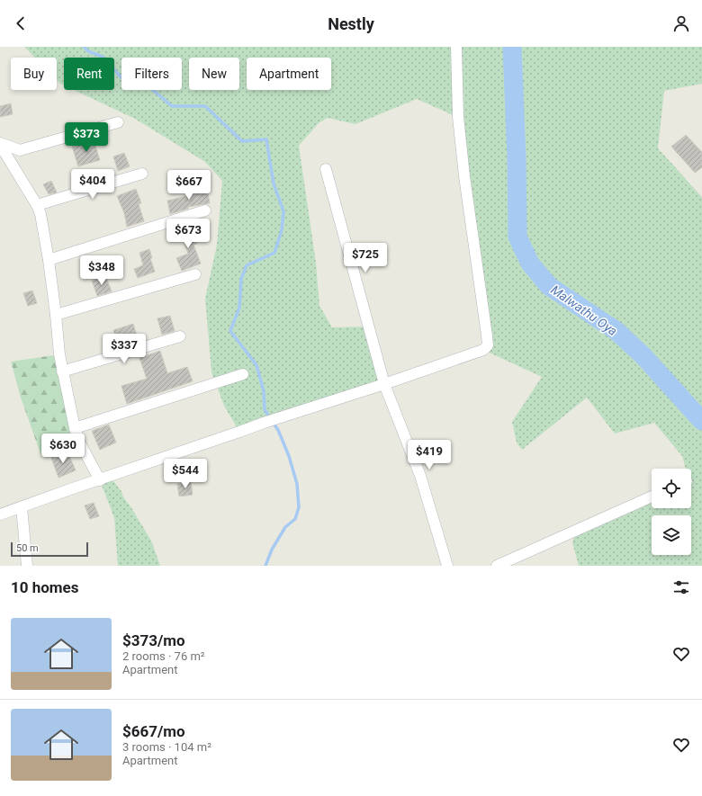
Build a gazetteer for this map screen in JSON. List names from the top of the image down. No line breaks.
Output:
{"water":["Malwathu Oya"],"scale_bar":"50 m","page":{"header":"Nestly","chip":["Buy","Rent","Filters","New","Apartment"],"price":["$373","$404","$667","$673","$725","$348","$337","$630","$419","$544"],"scale":"50 m","heading":"10 homes","list":[{"name":"$373/mo","note":"2 rooms · 76 m² · Apartment"},{"name":"$667/mo","note":"3 rooms · 104 m² · Apartment"}]}}
